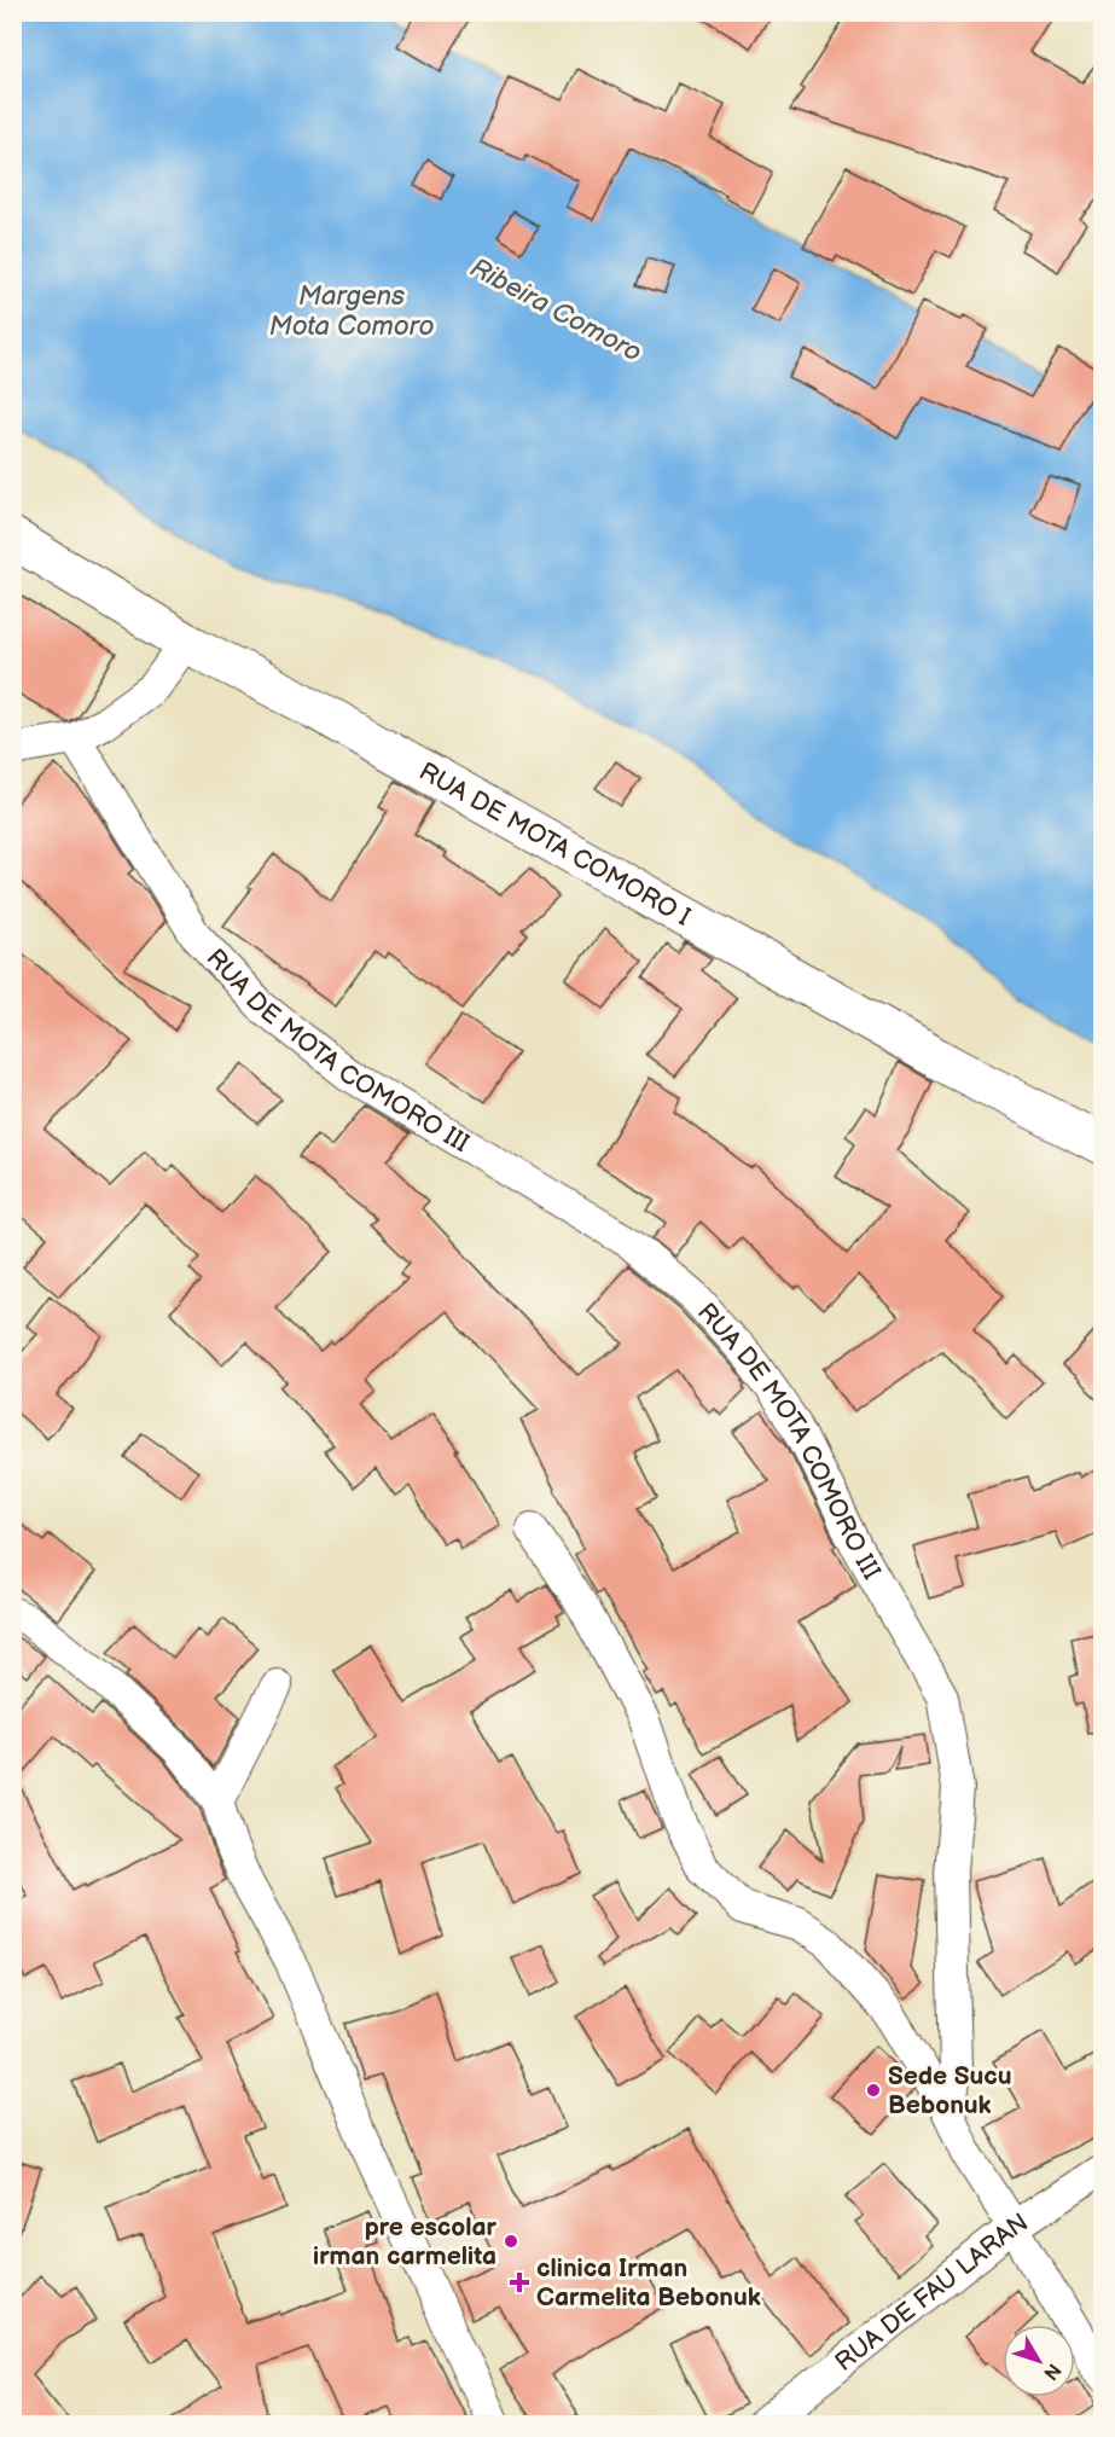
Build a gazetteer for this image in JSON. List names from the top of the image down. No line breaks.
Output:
{"streets":{"street":["RUA DE MOTA COMORO I","RUA DE MOTA COMORO III","RUA DE FAU LARAN"]},"water":["Margens Mota Comoro","Ribeira Comoro"],"places":{"other":["Sede Sucu Bebonuk","pre escolar irman carmelita"],"health":["clinica Irman Carmelita Bebonuk"]},"north":"bottom right"}
